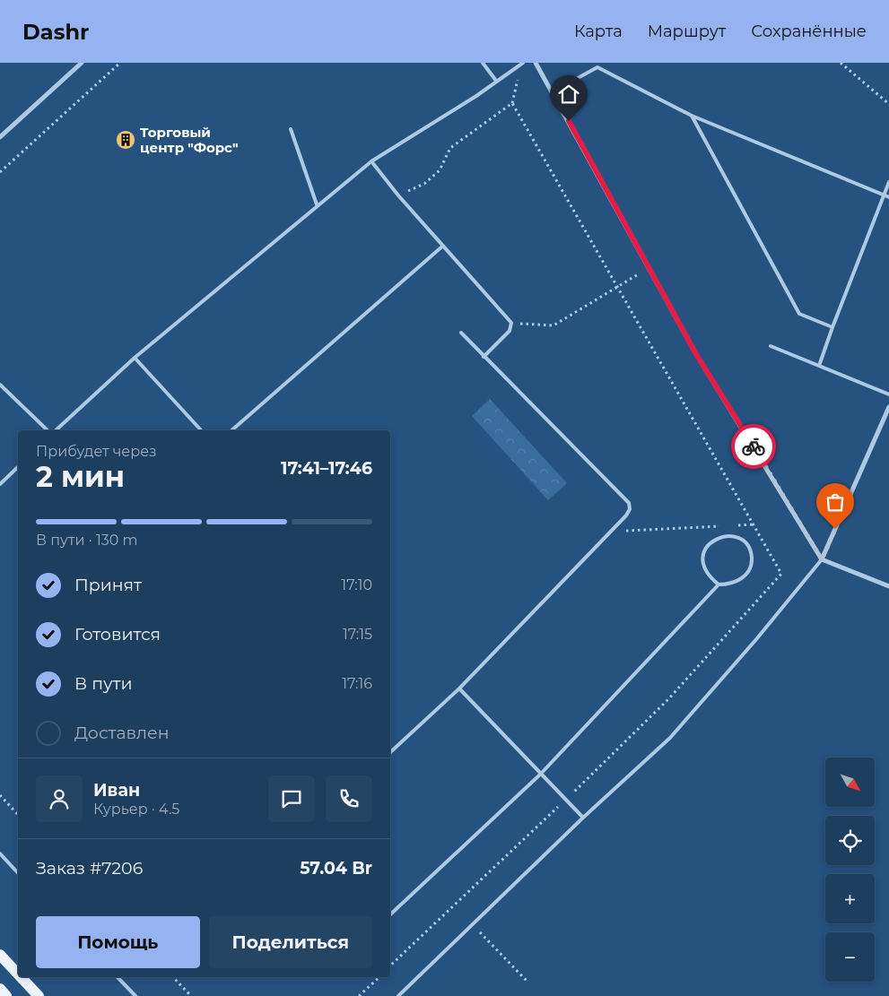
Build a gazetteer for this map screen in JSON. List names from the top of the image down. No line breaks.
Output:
{"places":{"building":["Торговый центр \"Форс\""]},"north":"bottom right","page":{"header":"Dashr","nav":["Карта","Маршрут","Сохранённые"],"heading":["2 мин","Прибудет через","17:41–17:46"],"panel":["Иван","Курьер · 4.5","Заказ #7206","57.04 Br"],"bar":"В пути · 130 m","list":[["Принят","17:10"],["Готовится","17:15"],["В пути","17:16"],"Доставлен"],"map_buttons":["+","−"],"buttons":["Помощь","Поделиться"]}}
